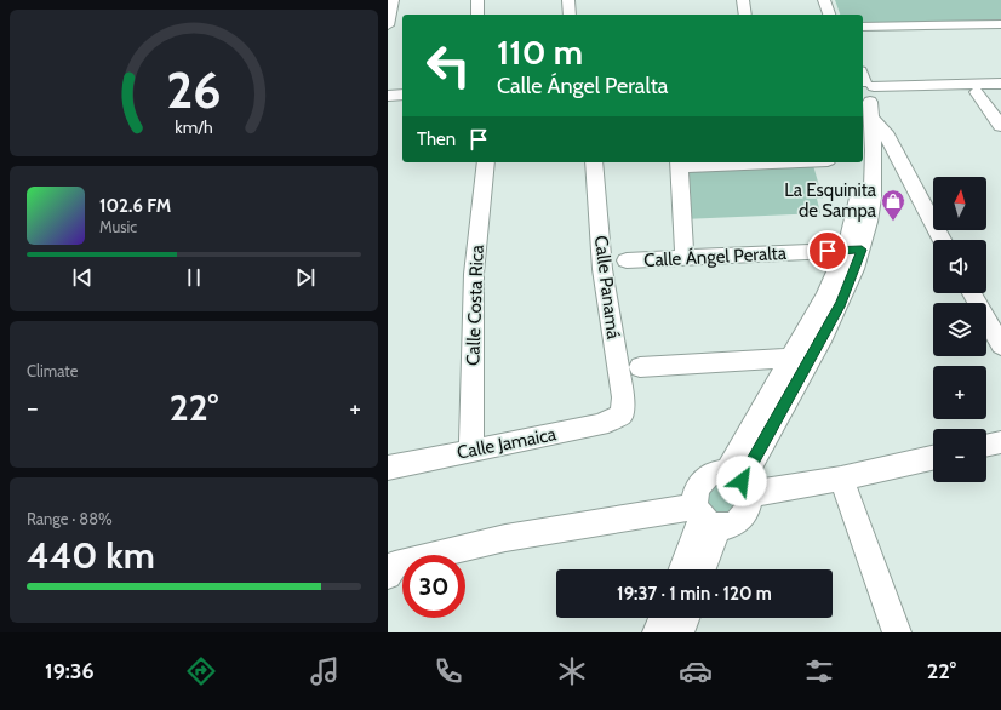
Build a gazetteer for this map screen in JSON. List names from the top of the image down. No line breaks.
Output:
{"streets":{"street":["Calle Ángel Peralta","Calle Panamá","Calle Costa Rica","Calle Jamaica"]},"crossings":[["Calle Panamá","Calle Jamaica"],["Calle Costa Rica","Calle Jamaica"]],"places":{"shop":["La Esquinita de Sampa"]},"north":"top","page":{"turn":["110 m","Calle Ángel Peralta"],"then":"Then","map_buttons":["+","−"],"song":["102.6 FM","Music"],"tile":["Climate",["Range · 88%","440 km"]],"heat":["−","22°","+"],"limit":"30","trip":"19:37 · 1 min · 120 m","tabs":["19:36","22°"],"gauge":["26","km/h"]}}
